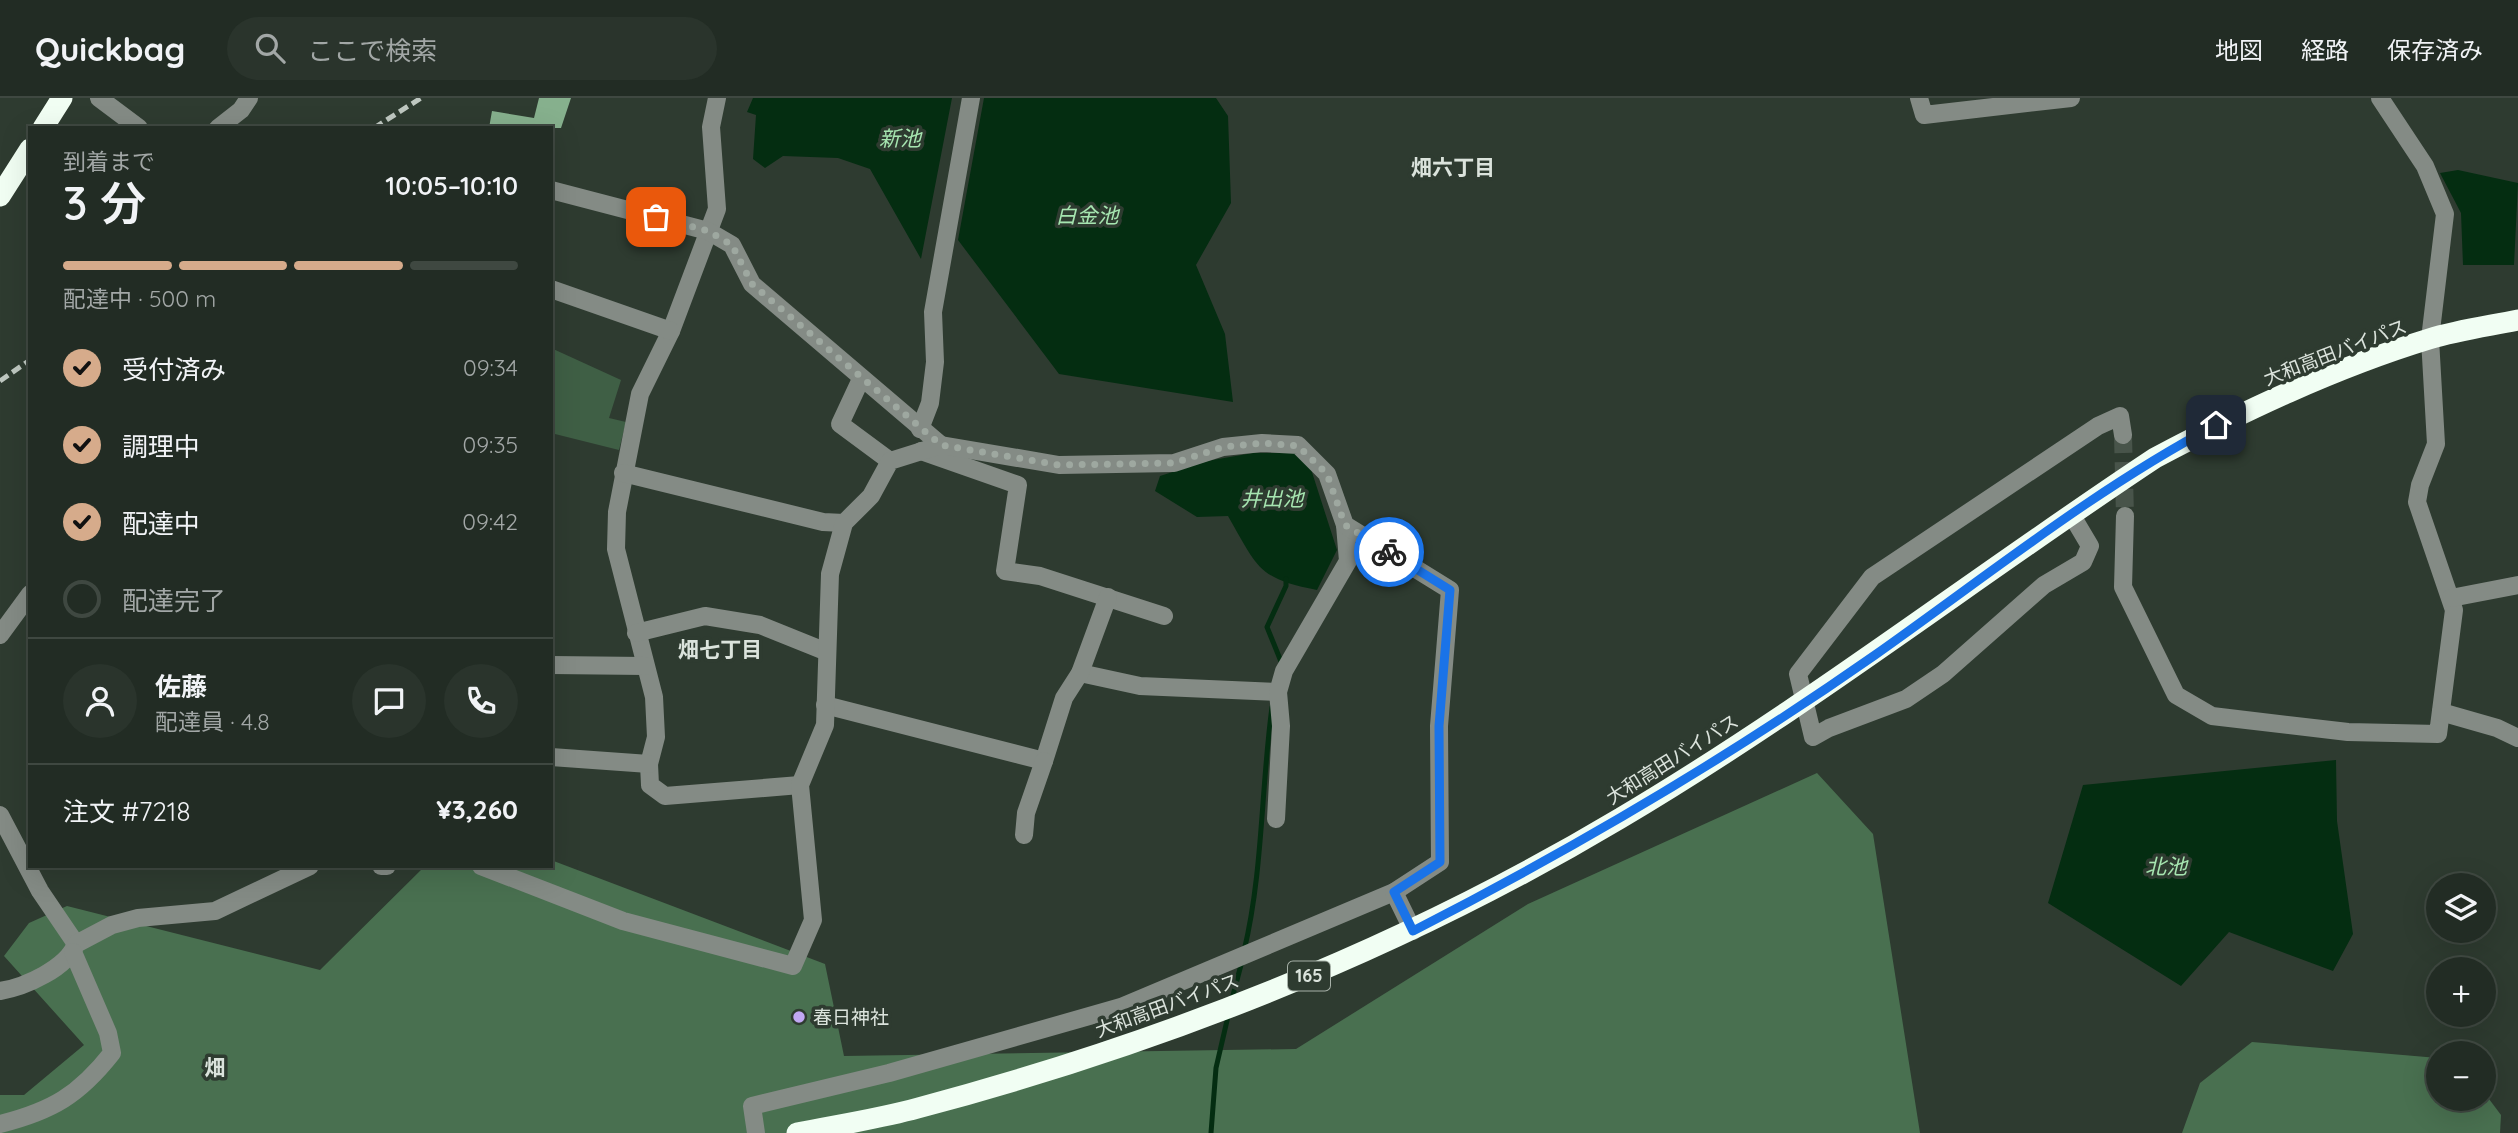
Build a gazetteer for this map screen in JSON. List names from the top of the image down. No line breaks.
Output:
{"streets":{"highway":["大和高田バイパス","165"]},"districts":["畑六丁目","畑七丁目","畑"],"water":["新池","白金池","井出池","北池"],"places":["春日神社"],"page":{"header":"Quickbag","search":"ここで検索","nav":["地図","経路","保存済み"],"heading":["3 分","到着まで","10:05–10:10"],"panel":["佐藤","配達員 · 4.8","注文 #7218","¥3,260"],"bar":"配達中 · 500 m","list":[["受付済み","09:34"],["調理中","09:35"],["配達中","09:42"],"配達完了"],"map_buttons":["+","−"]}}
